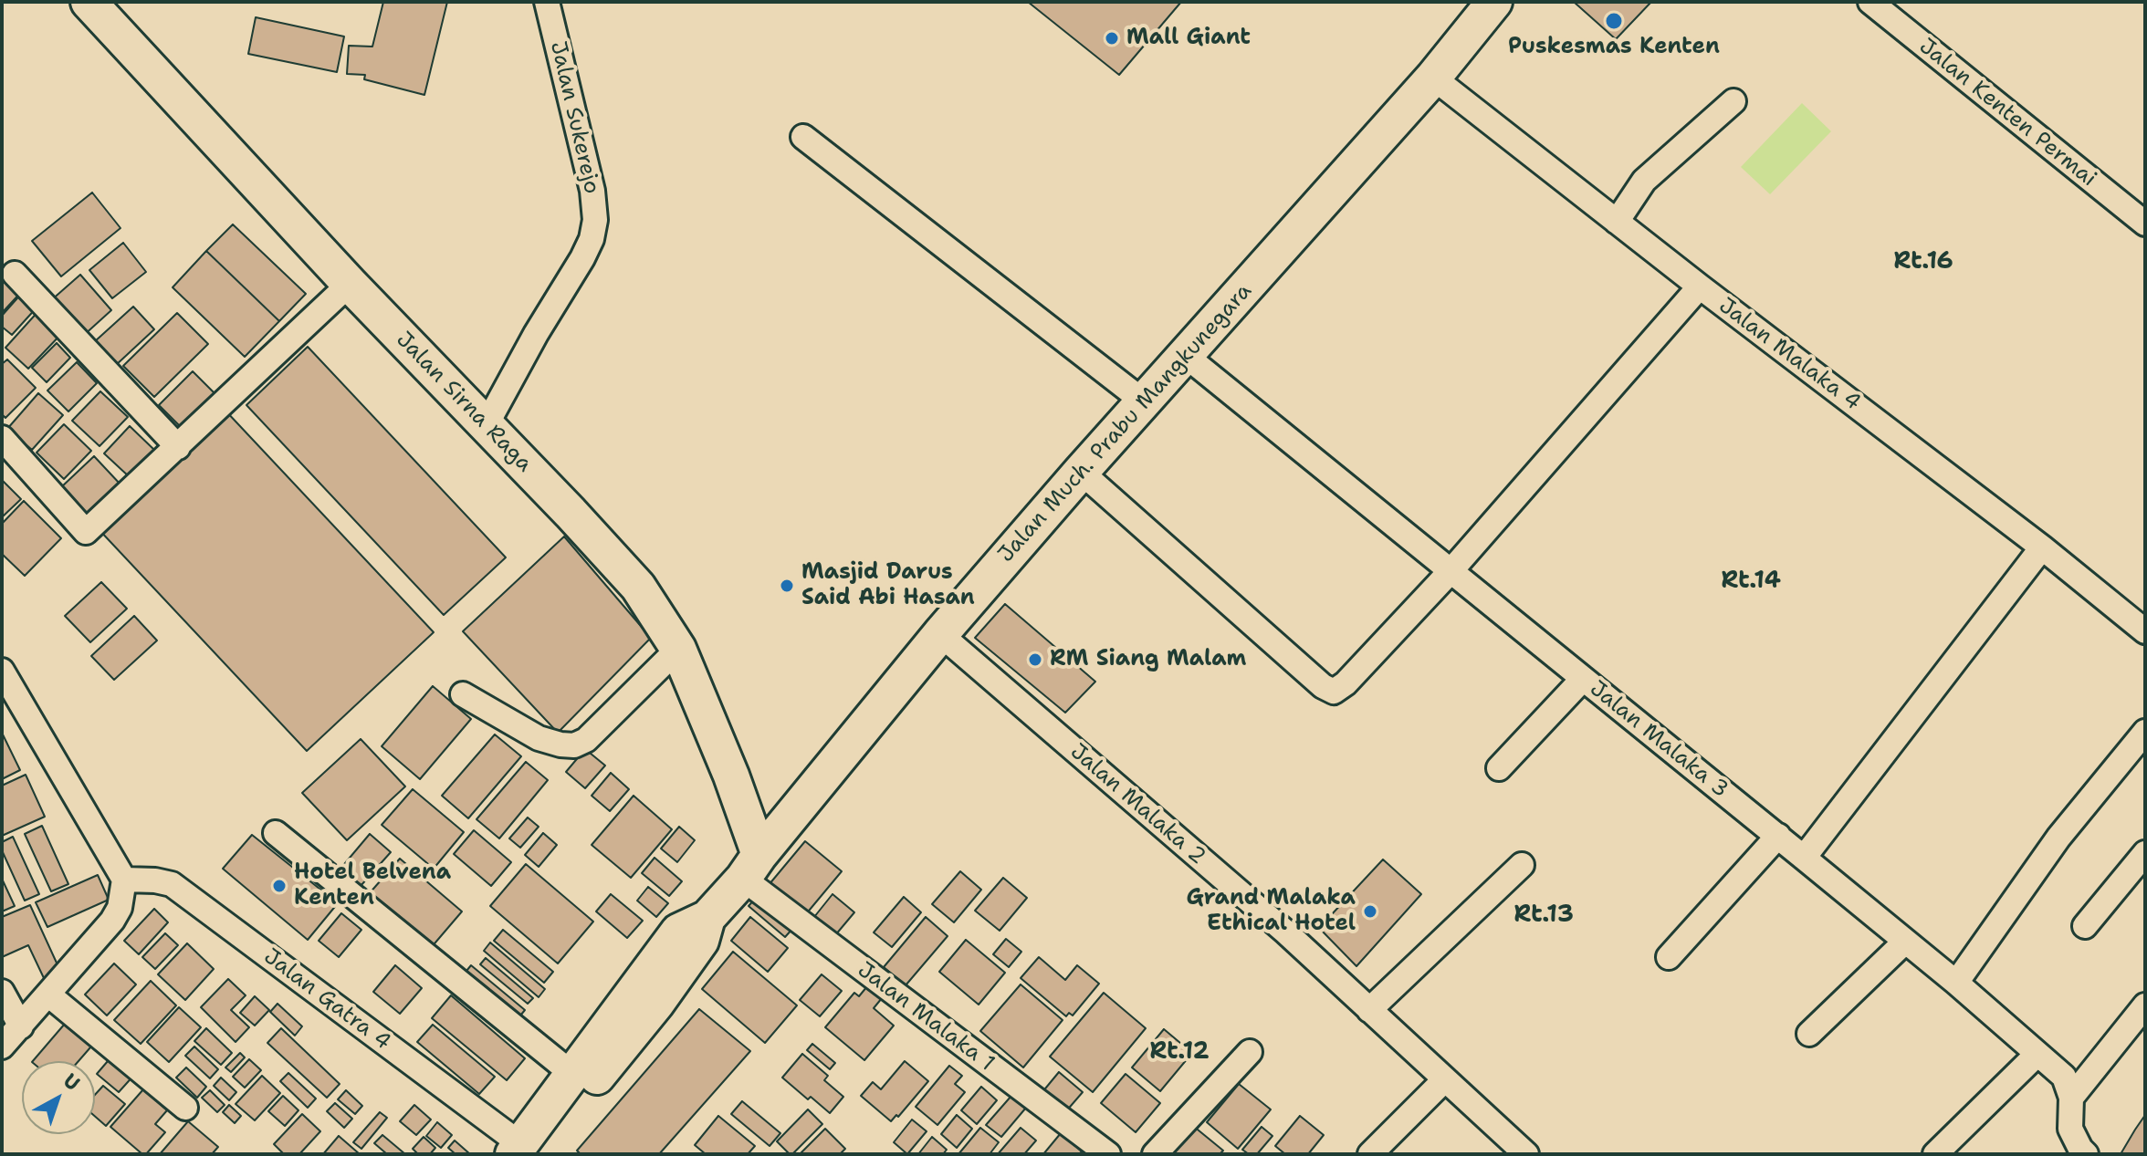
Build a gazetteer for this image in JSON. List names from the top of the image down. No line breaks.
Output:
{"streets":{"main road":["Jalan Sirna Raga","Jalan Much. Prabu Mangkunegara"],"street":["Jalan Kenten Permai","Jalan Sukerejo","Jalan Malaka 4","Jalan Malaka 3","Jalan Malaka 2","Jalan Gatra 4","Jalan Malaka 1"]},"crossings":[["Jalan Sukerejo","Jalan Sirna Raga"],["Jalan Malaka 4","Jalan Much. Prabu Mangkunegara"],["Jalan Sirna Raga","Jalan Much. Prabu Mangkunegara"],["Jalan Sirna Raga","Jalan Malaka 1"],["Jalan Much. Prabu Mangkunegara","Jalan Malaka 3"],["Jalan Much. Prabu Mangkunegara","Jalan Malaka 2"],["Jalan Much. Prabu Mangkunegara","Jalan Gatra 4"],["Jalan Much. Prabu Mangkunegara","Jalan Malaka 1"]],"districts":["Rt.16","Rt.14","Rt.13","Rt.12"],"places":["Puskesmas Kenten","Mall Giant","Masjid Darus Said Abi Hasan","RM Siang Malam","Hotel Belvena Kenten","Grand Malaka Ethical Hotel"],"north":"top right"}
